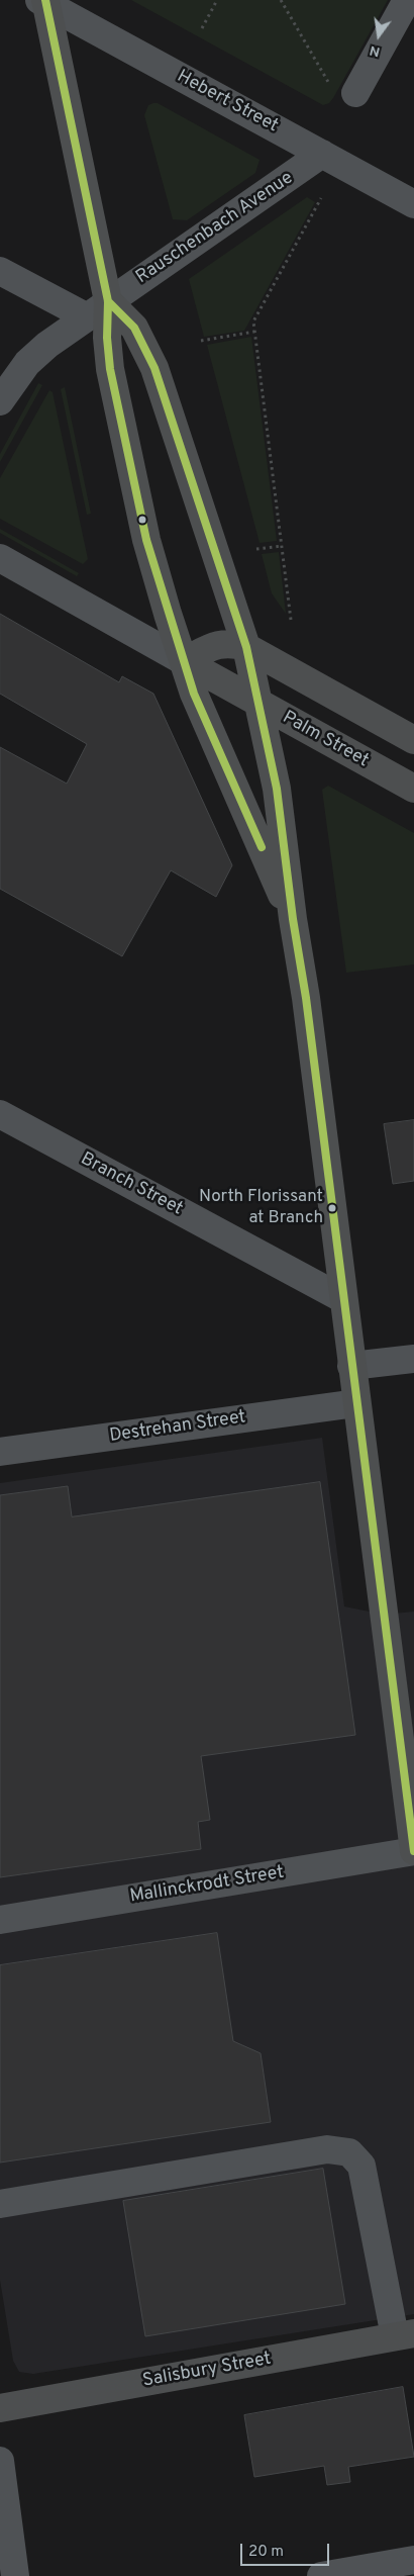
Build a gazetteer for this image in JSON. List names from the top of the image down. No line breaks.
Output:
{"streets":{"main road":["Palm Street","Salisbury Street"],"street":["Hebert Street","Rauschenbach Avenue","Branch Street","Destrehan Street","Mallinckrodt Street"]},"crossings":[["Hebert Street","Rauschenbach Avenue"]],"places":["North Florissant at Branch"],"scale_bar":"20 m","north":"bottom"}
